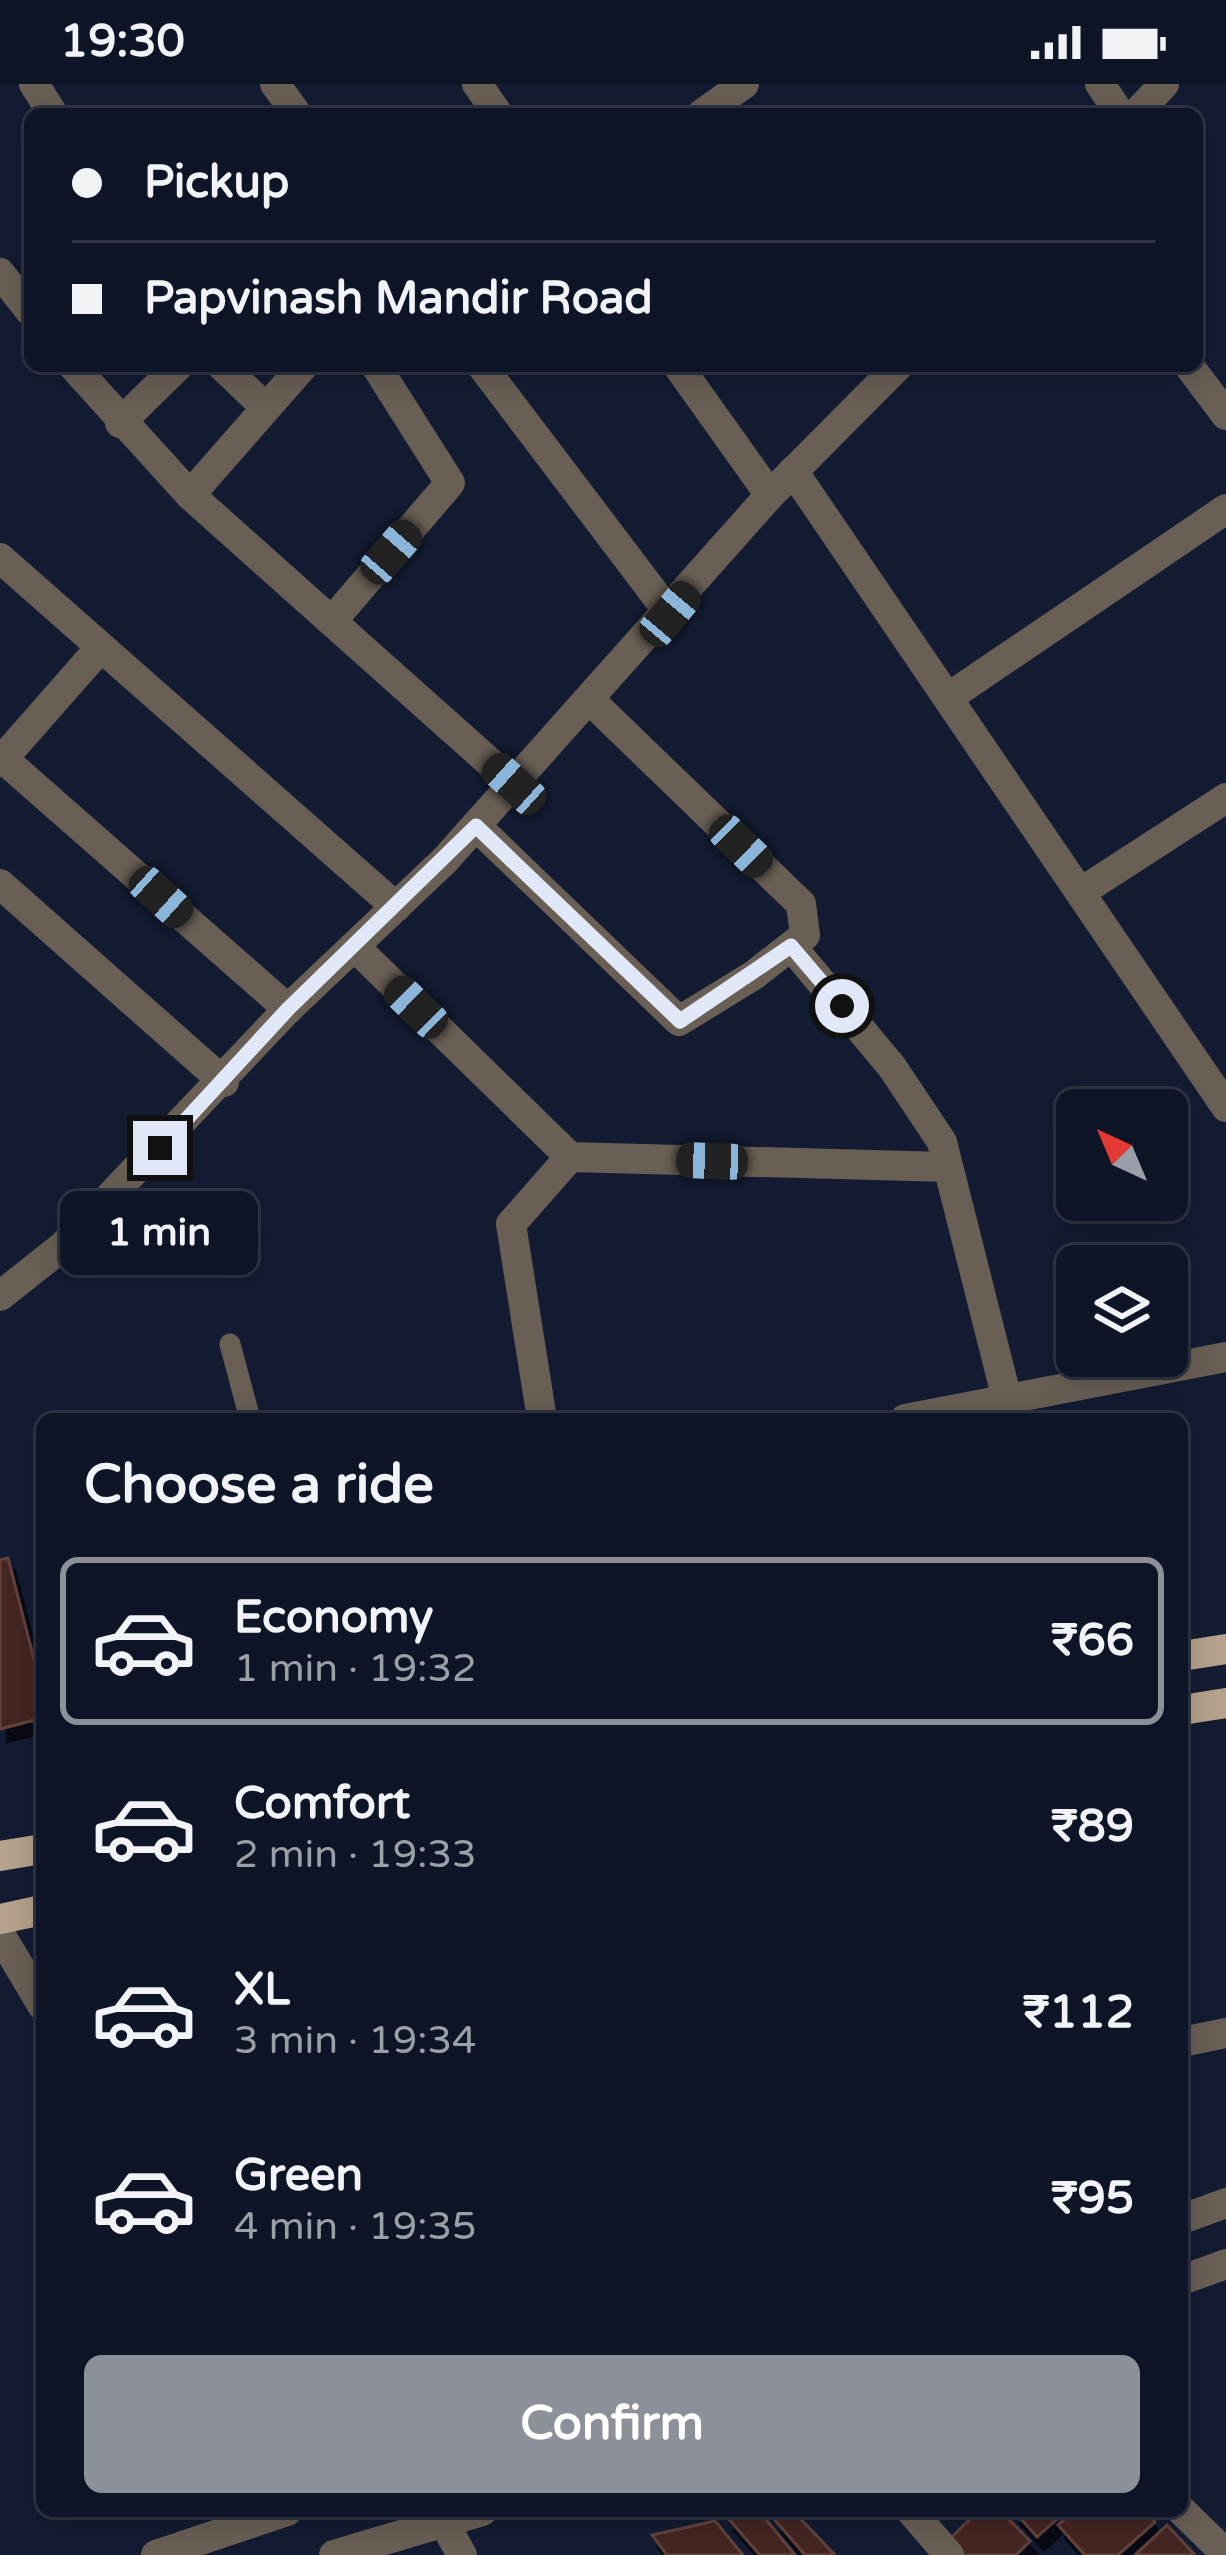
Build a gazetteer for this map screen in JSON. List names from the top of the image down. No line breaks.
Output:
{"north":"top left","page":{"status":"19:30","banner":["Pickup","Papvinash Mandir Road"],"bubble":"1 min","heading":"Choose a ride","list":[{"name":"Economy","note":"1 min · 19:32","value":"₹66"},{"name":"Comfort","note":"2 min · 19:33","value":"₹89"},{"name":"XL","note":"3 min · 19:34","value":"₹112"},{"name":"Green","note":"4 min · 19:35","value":"₹95"}],"buttons":"Confirm"}}
